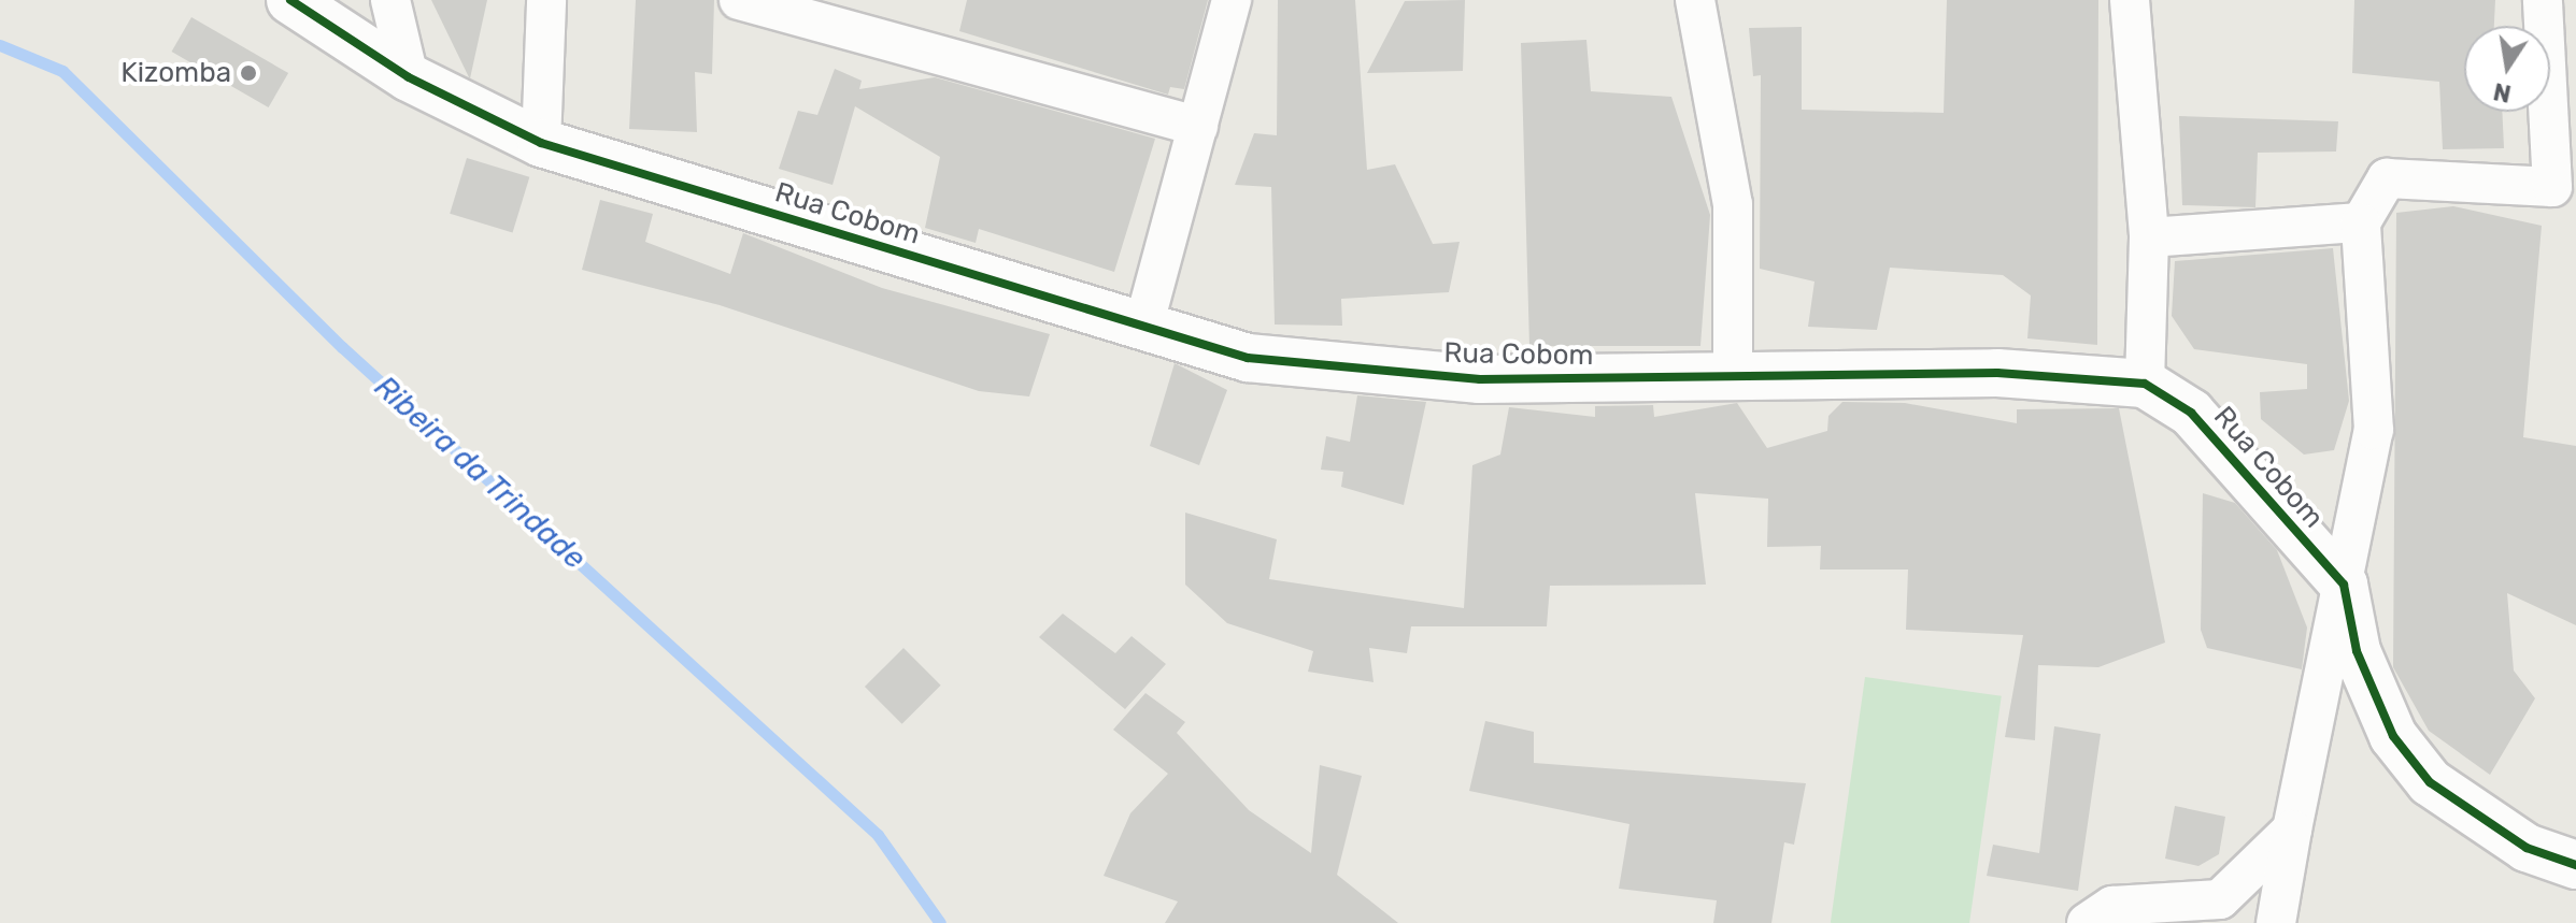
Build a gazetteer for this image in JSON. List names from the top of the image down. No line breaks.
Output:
{"streets":{"street":["Rua Cobom"]},"water":["Ribeira da Trindade"],"places":["Kizomba"],"north":"bottom"}
